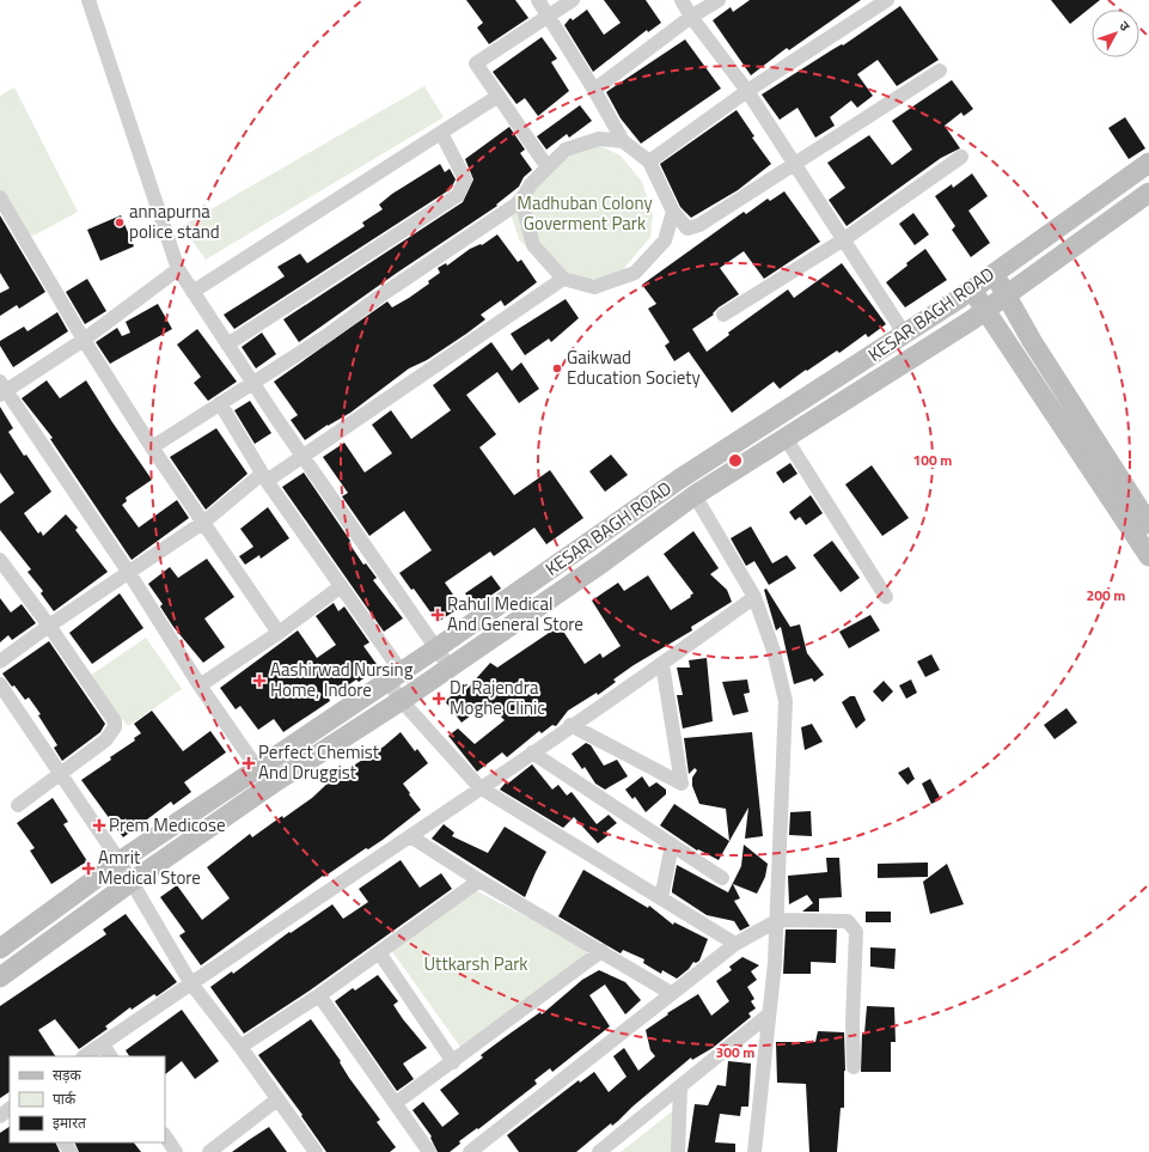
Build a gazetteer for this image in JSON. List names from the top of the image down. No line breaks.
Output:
{"streets":{"main road":["KESAR BAGH ROAD"]},"parks":["Madhuban Colony Goverment Park","Uttkarsh Park"],"places":{"other":["annapurna police stand","Gaikwad Education Society"],"health":["Rahul Medical And General Store","Aashirwad Nursing Home, Indore","Dr Rajendra Moghe Clinic","Perfect Chemist And Druggist","Prem Medicose","Amrit Medical Store"]},"legend":["सड़क","पार्क","इमारत"],"north":"top right","rings":["100 m","200 m","300 m"]}
